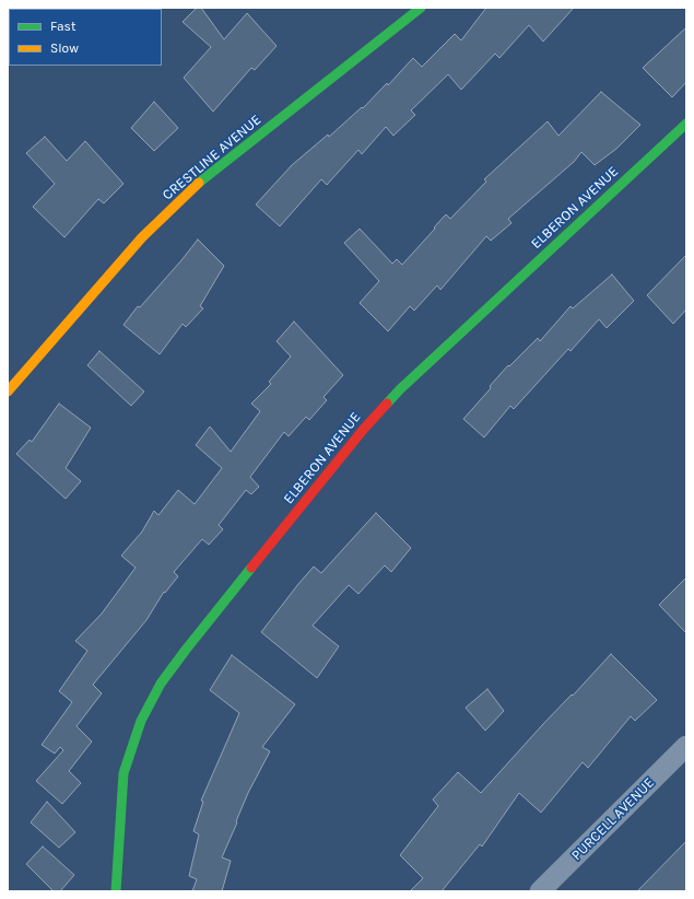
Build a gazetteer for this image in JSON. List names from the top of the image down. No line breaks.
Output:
{"streets":{"street":["CRESTLINE AVENUE","ELBERON AVENUE","PURCELL AVENUE"]},"legend":["Fast","Slow"]}
